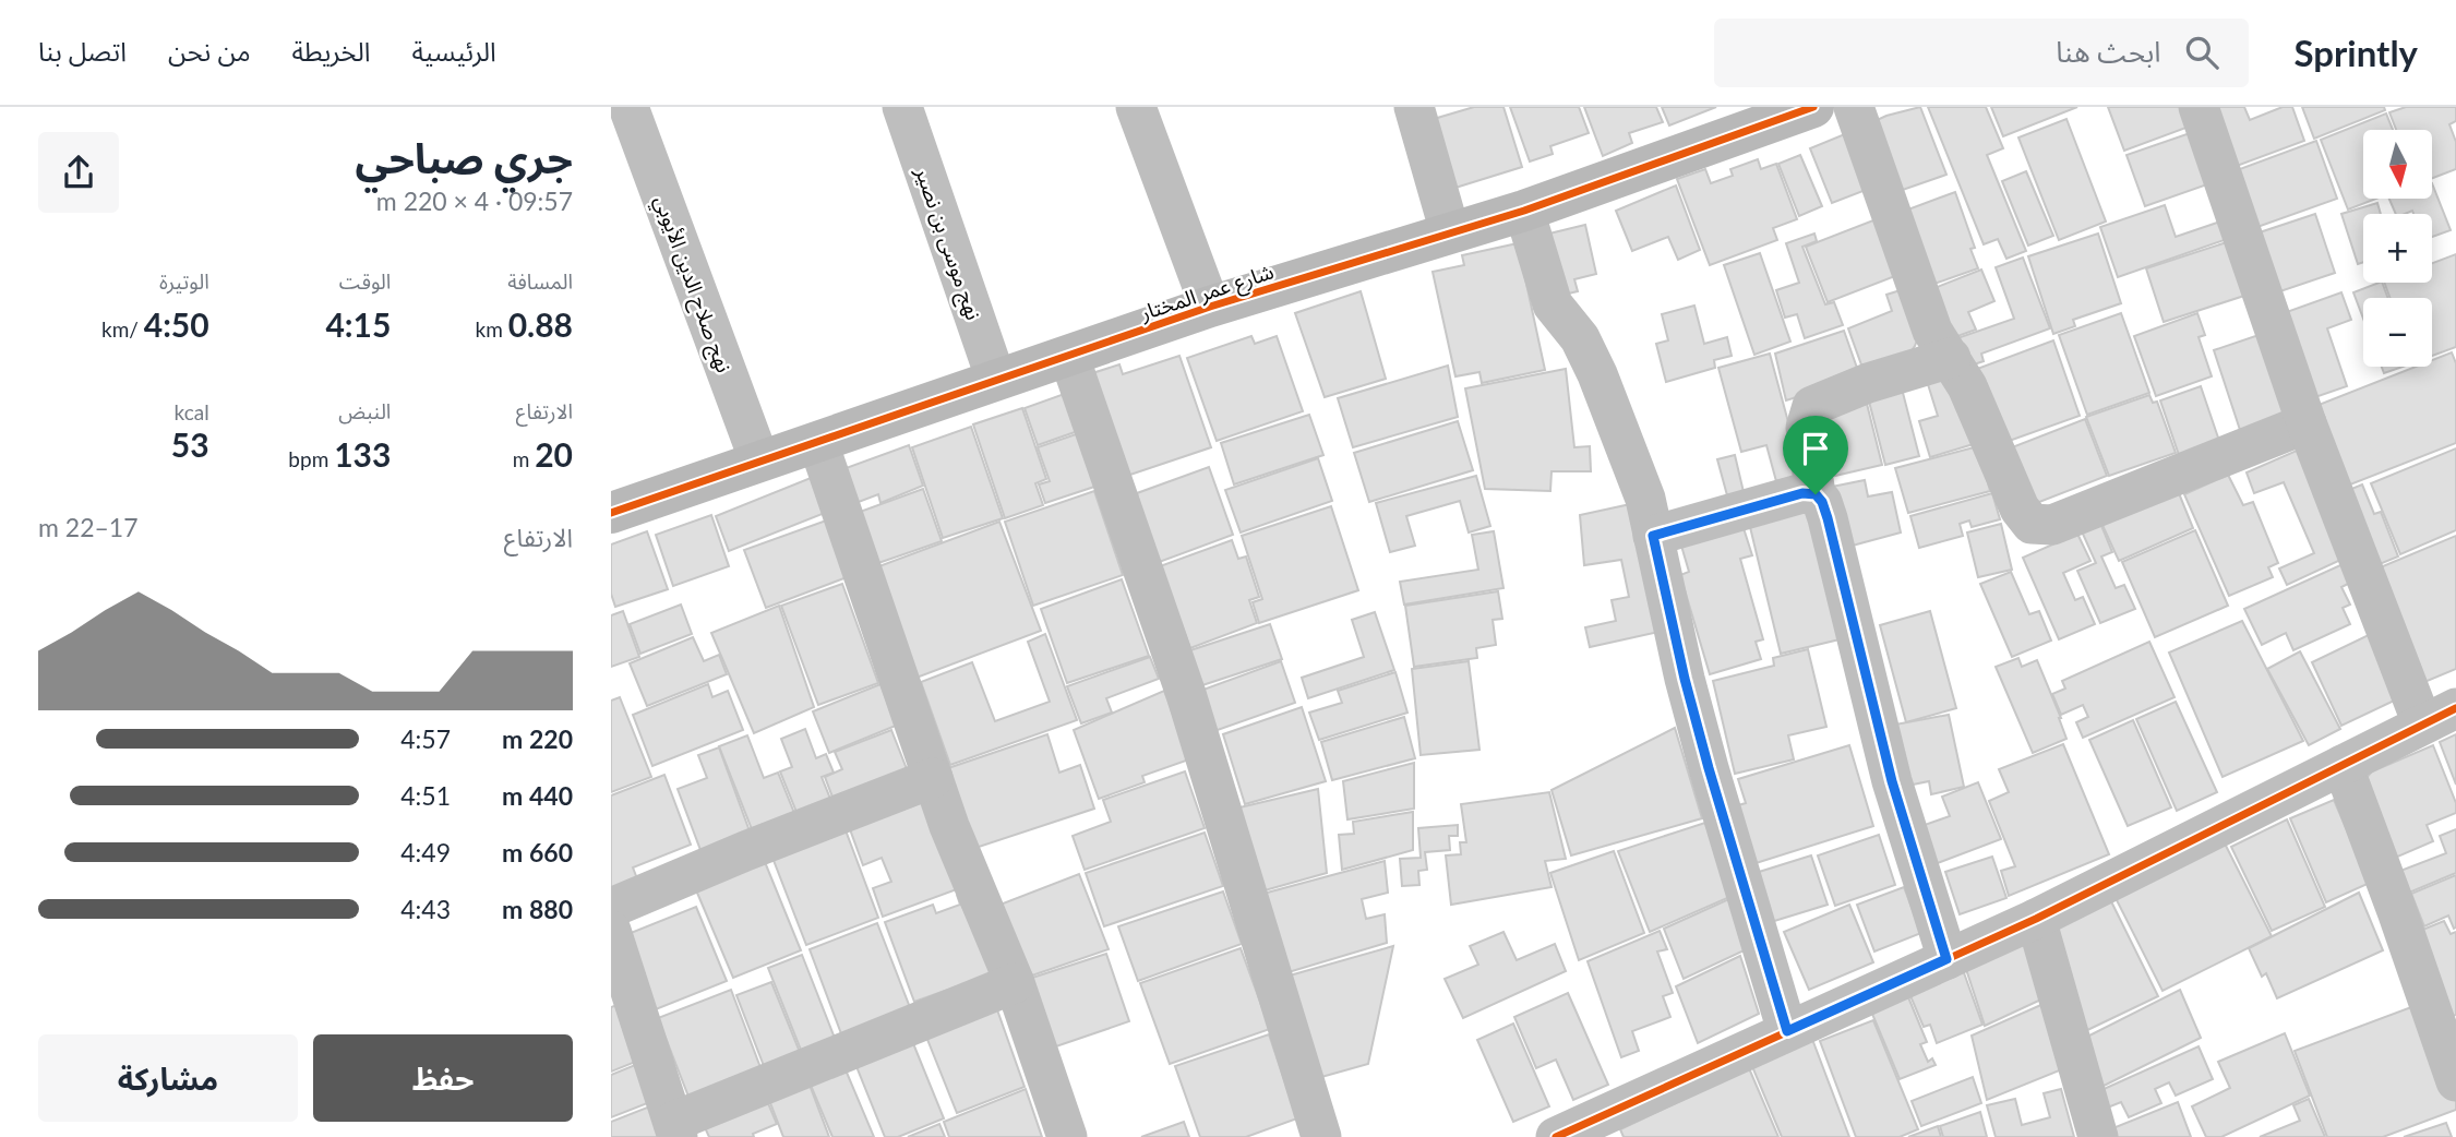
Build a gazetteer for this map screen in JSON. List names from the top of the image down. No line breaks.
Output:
{"streets":{"street":["نهج موسى بن نصير","نهج صلاح الدين الأيوبي","شارع عمر المختار"]},"crossings":[["نهج موسى بن نصير","شارع عمر المختار"],["نهج صلاح الدين الأيوبي","شارع عمر المختار"]],"north":"bottom","page":{"header":"Sprintly","search":"ابحث هنا","nav":["الرئيسية","الخريطة","من نحن","اتصل بنا"],"heading":["جري صباحي","09:57 · 4 × 220 m"],"map_buttons":["+","−"],"stats":[["المسافة","0.88 km"],["الوقت","4:15"],["الوتيرة","4:50 /km"],["الارتفاع","20 m"],["النبض","133 bpm"],["kcal","53"]],"chart":["الارتفاع","17–22 m"],"list":[{"name":"220 m","note":"4:57"},{"name":"440 m","note":"4:51"},{"name":"660 m","note":"4:49"},{"name":"880 m","note":"4:43"}],"buttons":["حفظ","مشاركة"]}}
